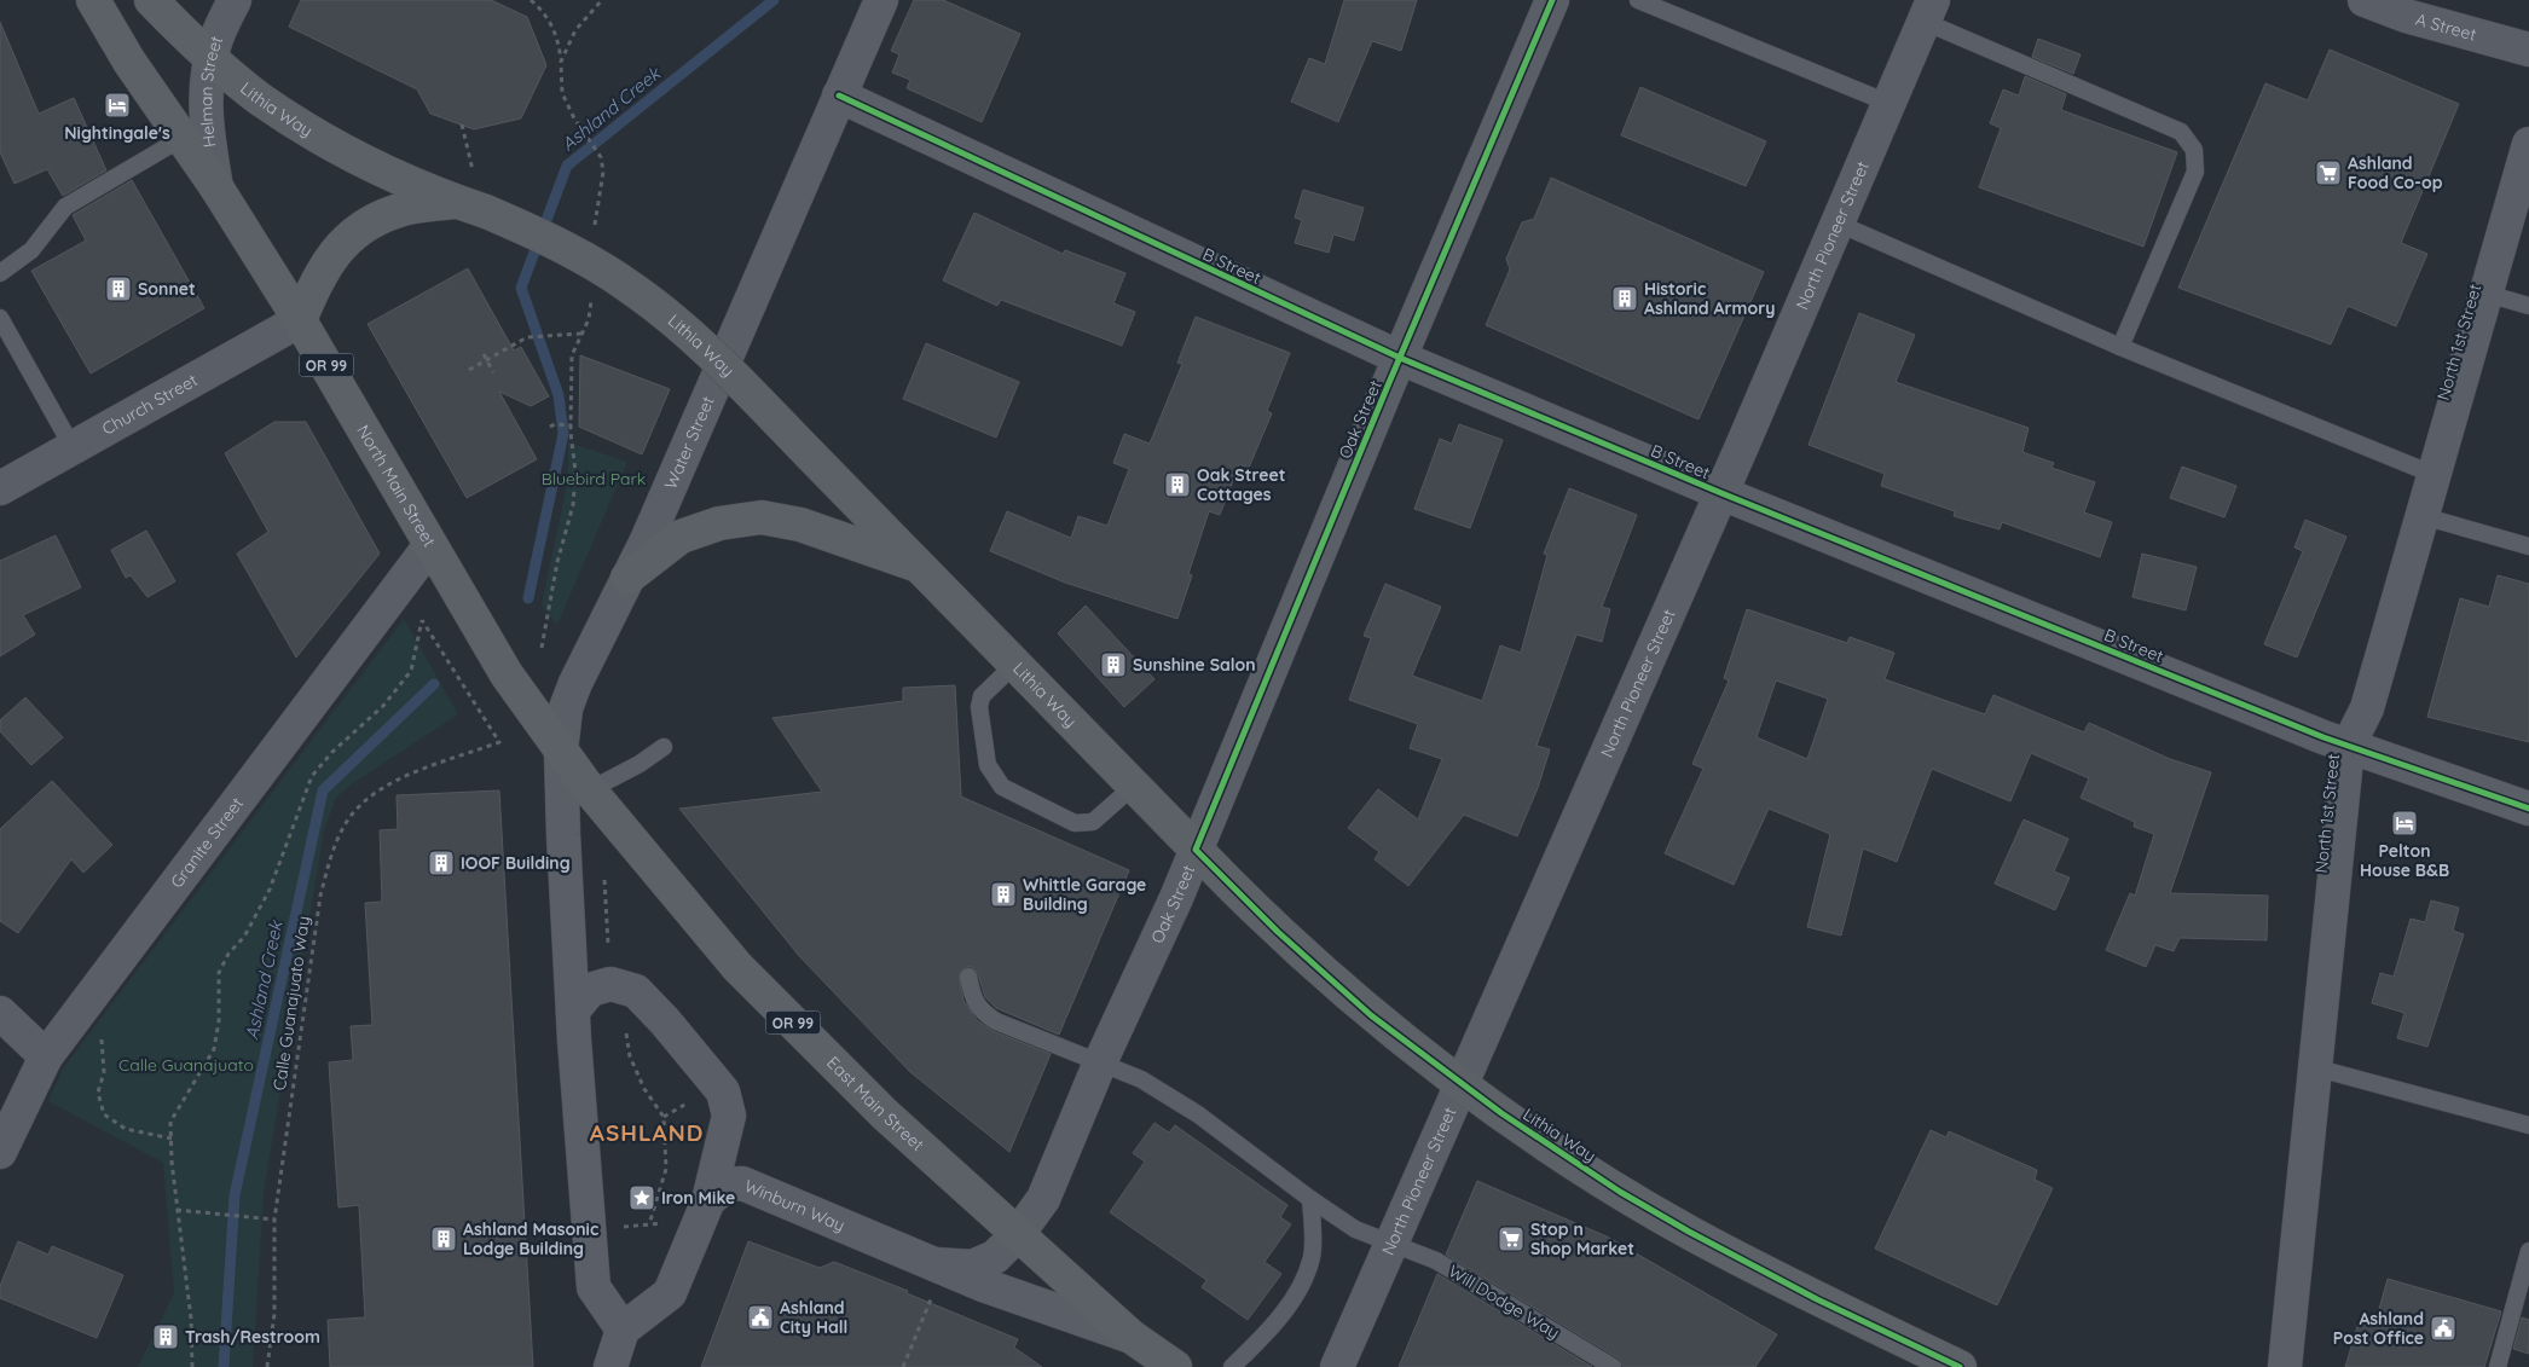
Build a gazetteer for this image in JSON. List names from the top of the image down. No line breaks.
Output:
{"streets":{"main road":["Lithia Way","OR 99","North Main Street","East Main Street"],"street":["A Street","Helman Street","North Pioneer Street","B Street","North 1st Street","Church Street","Oak Street","Water Street","Granite Street","Winburn Way"],"lane":["Will Dodge Way"],"path":["Calle Guanajuato Way"]},"crossings":[["Helman Street","Lithia Way"],["Helman Street","North Main Street"],["Lithia Way","North Pioneer Street"],["Lithia Way","Oak Street"],["North Pioneer Street","B Street"],["North Pioneer Street","Will Dodge Way"],["B Street","North 1st Street"],["B Street","Oak Street"],["B Street","Water Street"],["Church Street","North Main Street"],["Oak Street","East Main Street"],["Oak Street","Winburn Way"],["Oak Street","Will Dodge Way"],["Water Street","North Main Street"],["Water Street","East Main Street"],["North Main Street","Granite Street"],["North Main Street","East Main Street"],["East Main Street","Winburn Way"]],"districts":["ASHLAND"],"water":["Ashland Creek"],"parks":["Bluebird Park","Calle Guanajuato"],"places":{"hotel":["Nightingale's","Pelton House B&B"],"supermarket":["Ashland Food Co-op","Stop n Shop Market"],"building":["Sonnet","Historic Ashland Armory","Oak Street Cottages","Sunshine Salon","IOOF Building","Whittle Garage Building","Ashland Masonic Lodge Building","Trash/Restroom"],"place":["Iron Mike"],"public building":["Ashland City Hall","Ashland Post Office"]}}
